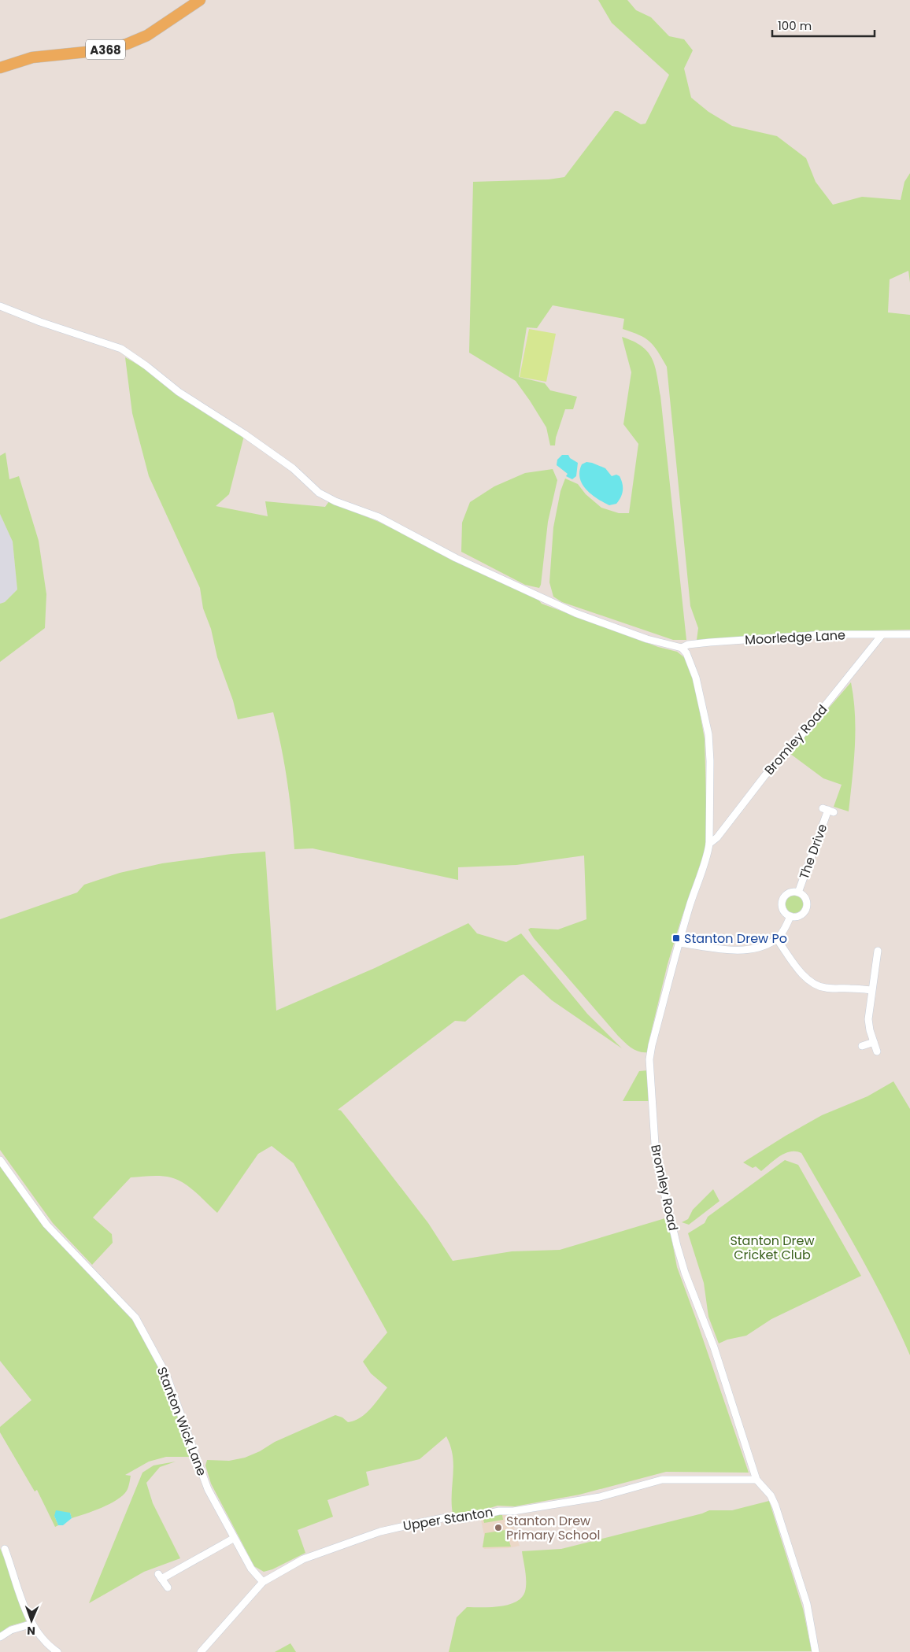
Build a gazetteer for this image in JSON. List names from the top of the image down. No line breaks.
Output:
{"streets":{"main road":["A368"],"street":["Moorledge Lane","Bromley Road","The Drive","Stanton Wick Lane","Upper Stanton"]},"crossings":[["Moorledge Lane","Bromley Road"],["Bromley Road","Upper Stanton"],["Stanton Wick Lane","Upper Stanton"]],"parks":["Stanton Drew Cricket Club"],"places":{"transit":["Stanton Drew Po"],"other":["Stanton Drew Primary School"]},"scale_bar":"100 m","north":"bottom"}
